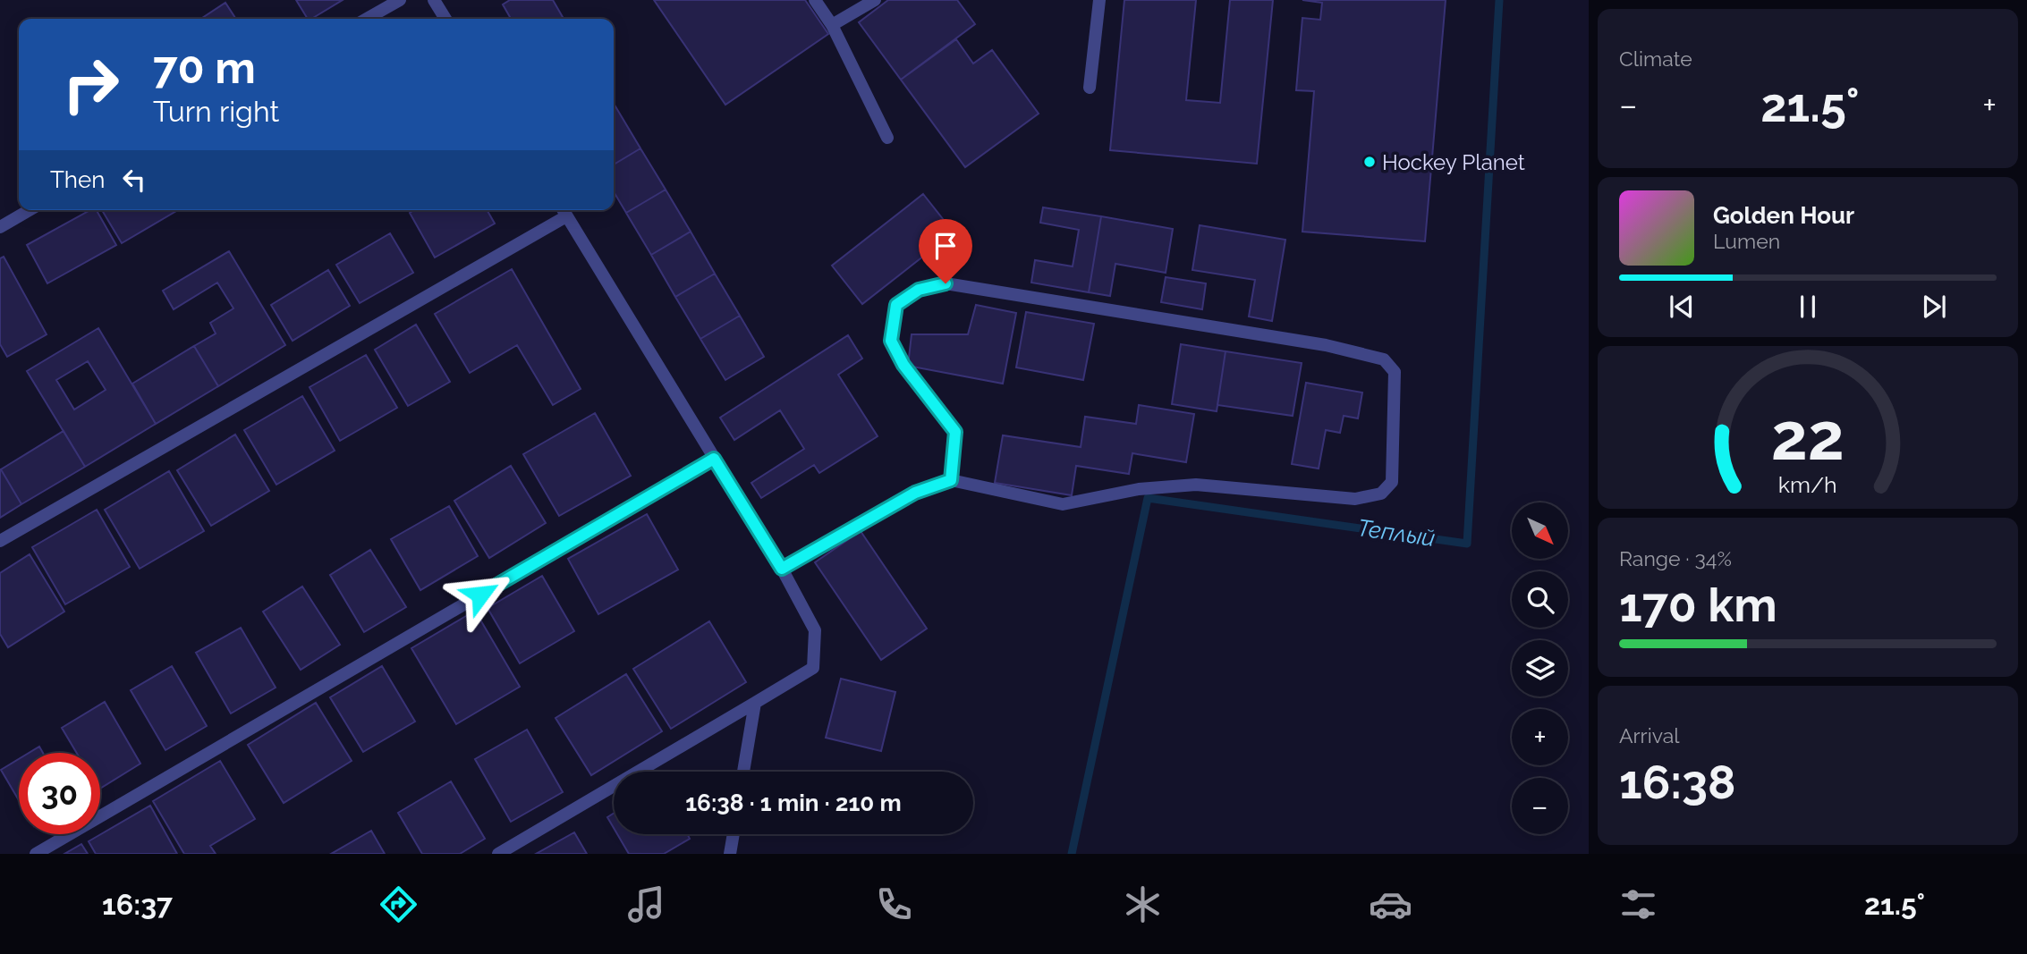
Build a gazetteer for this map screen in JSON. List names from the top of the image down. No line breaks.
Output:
{"water":["Теплый"],"places":["Hockey Planet"],"north":"bottom right","page":{"tile":["Climate",["Range · 34%","170 km"],["Arrival","16:38"]],"turn":["70 m","Turn right"],"heat":["−","21.5°","+"],"then":"Then","song":["Golden Hour","Lumen"],"map_buttons":["+","−"],"limit":"30","trip":"16:38 · 1 min · 210 m","tabs":["16:37","21.5°"],"gauge":["22","km/h"]}}
